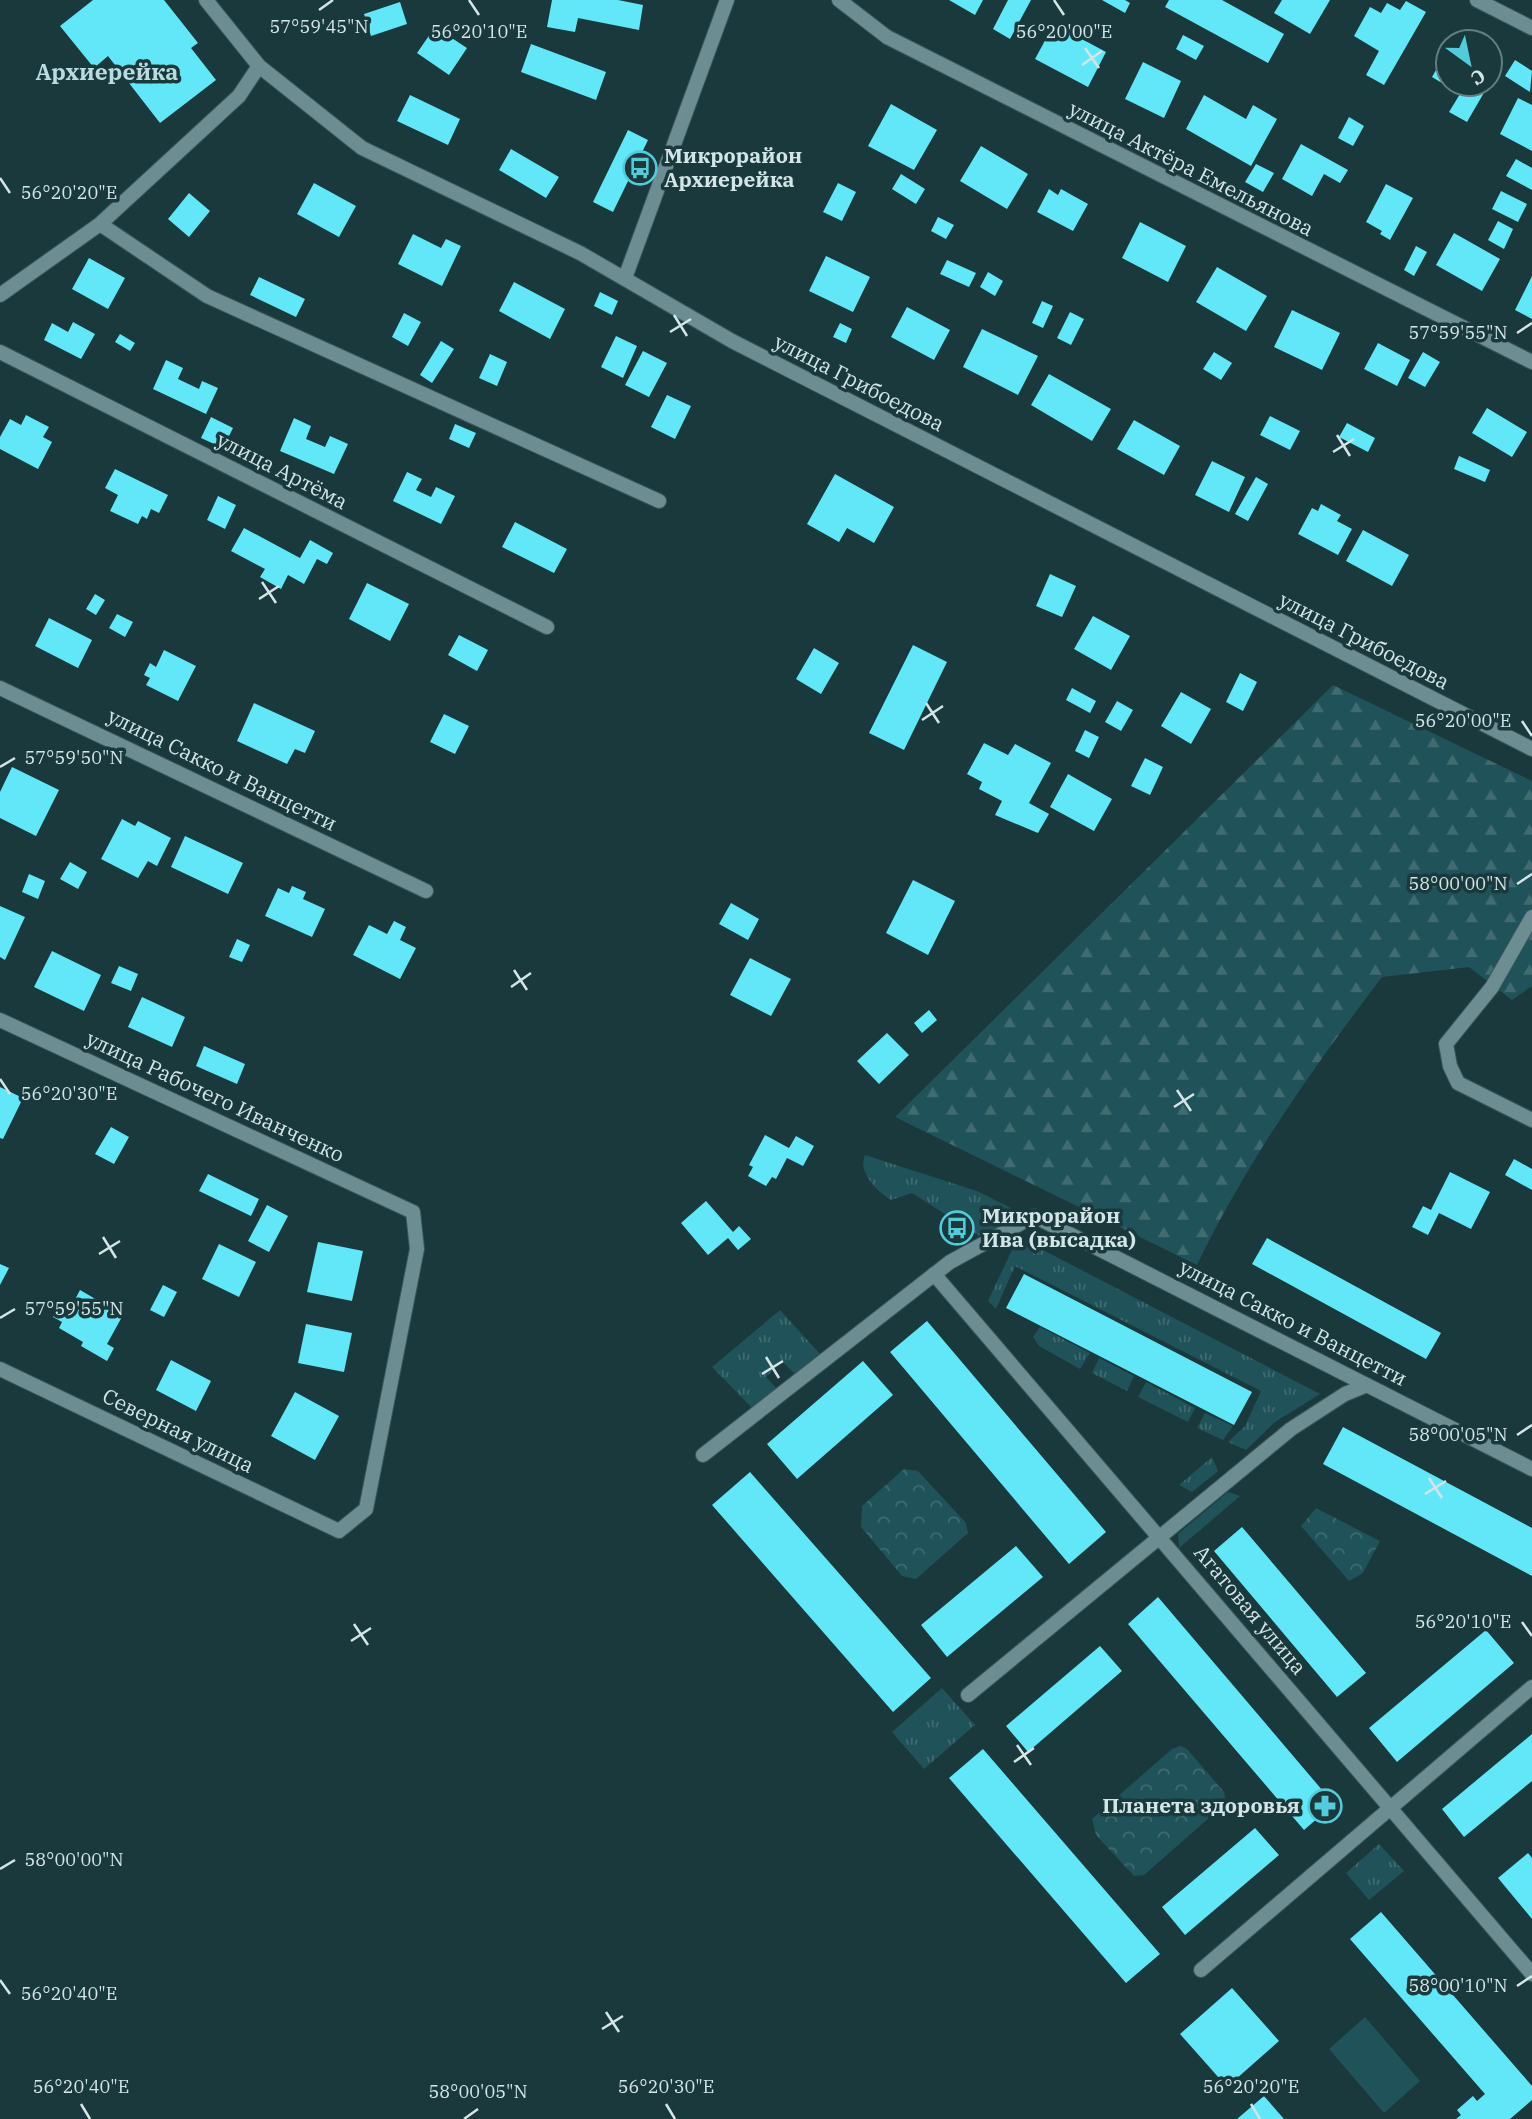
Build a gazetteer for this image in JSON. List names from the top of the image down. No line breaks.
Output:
{"streets":{"street":["улица Актёра Емельянова","улица Грибоедова","улица Артёма","улица Сакко и Ванцетти","улица Рабочего Иванченко","Северная улица","Агатовая улица"]},"crossings":[["улица Сакко и Ванцетти","Агатовая улица"],["улица Рабочего Иванченко","Северная улица"]],"districts":["Архиерейка"],"places":{"bus stop":["Микрорайон Архиерейка","Микрорайон Ива (высадка)"],"pharmacy":["Планета здоровья"]},"north":"bottom right","coordinates":["57°59'45\"N","56°20'10\"E","56°20'00\"E","56°20'20\"E","57°59'55\"N","57°59'50\"N","58°00'00\"N","56°20'30\"E","58°00'05\"N","58°00'10\"N","56°20'40\"E"]}
